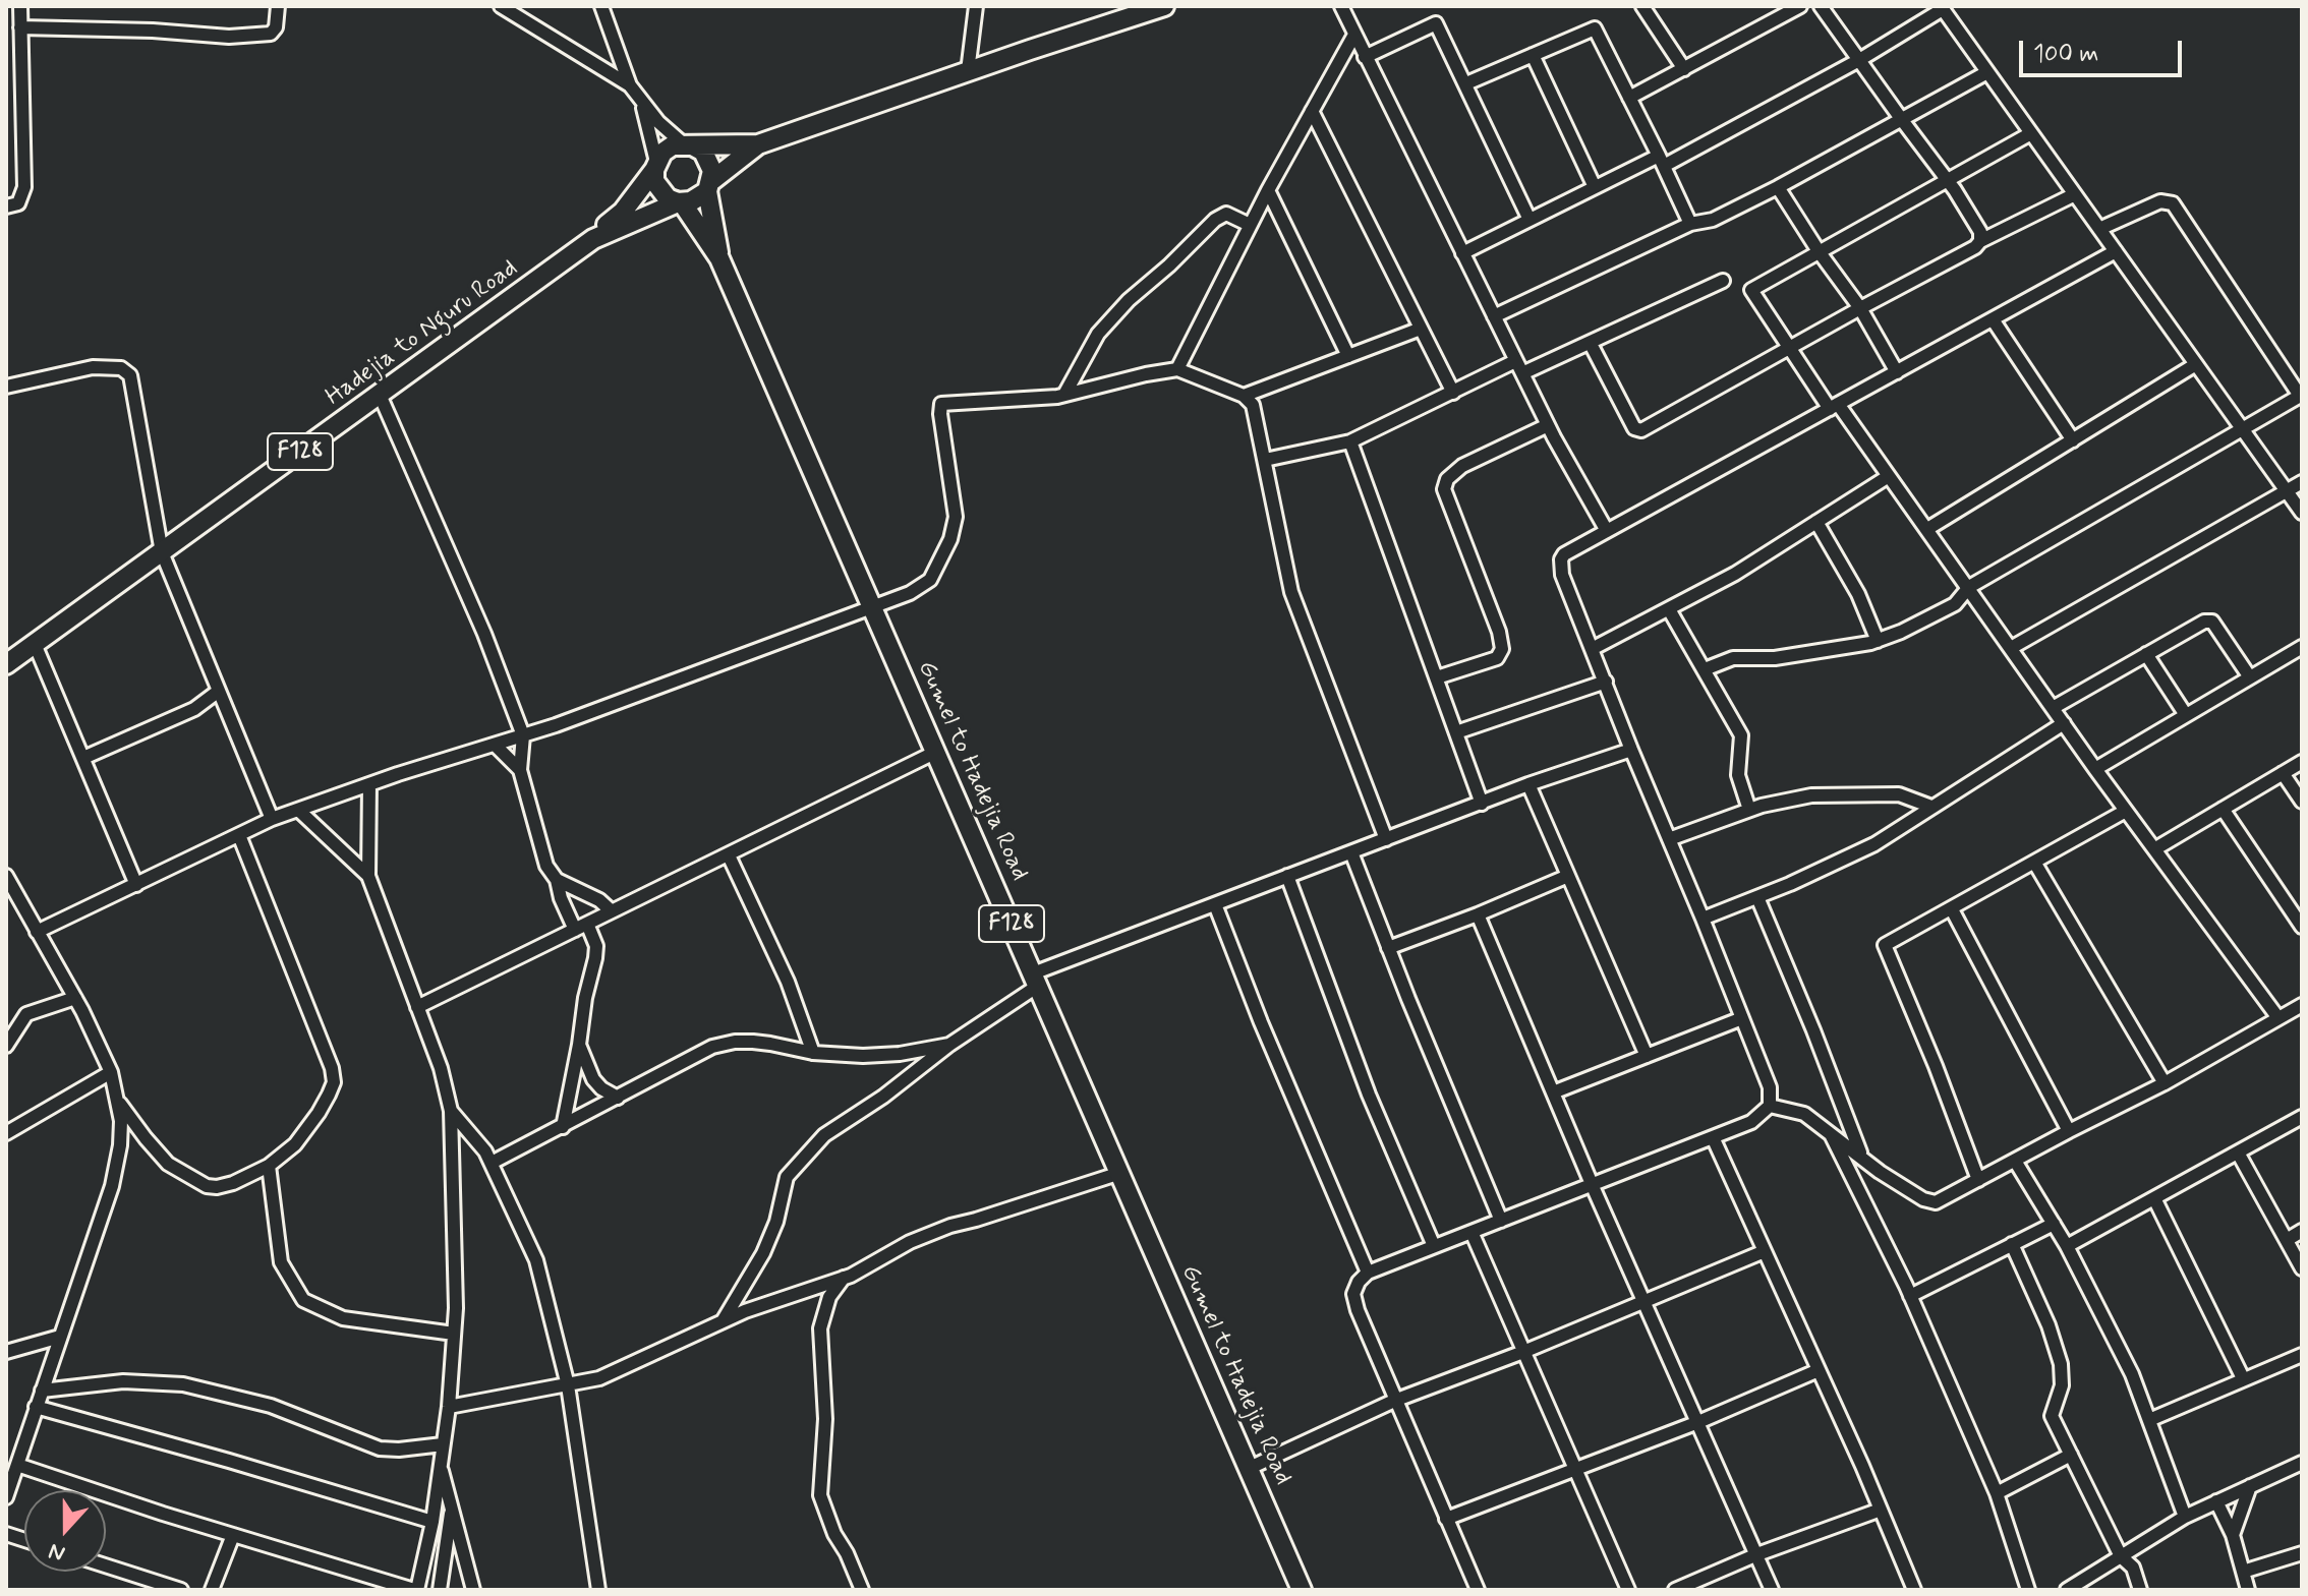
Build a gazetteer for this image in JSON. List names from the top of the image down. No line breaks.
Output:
{"streets":{"main road":["Hadejia to Nguru Road","F128","Gumel to Hadejia Road"]},"crossings":[["Hadejia to Nguru Road","F128"],["Hadejia to Nguru Road","Gumel to Hadejia Road"],["F128","Gumel to Hadejia Road"]],"scale_bar":"100 m","north":"bottom"}
